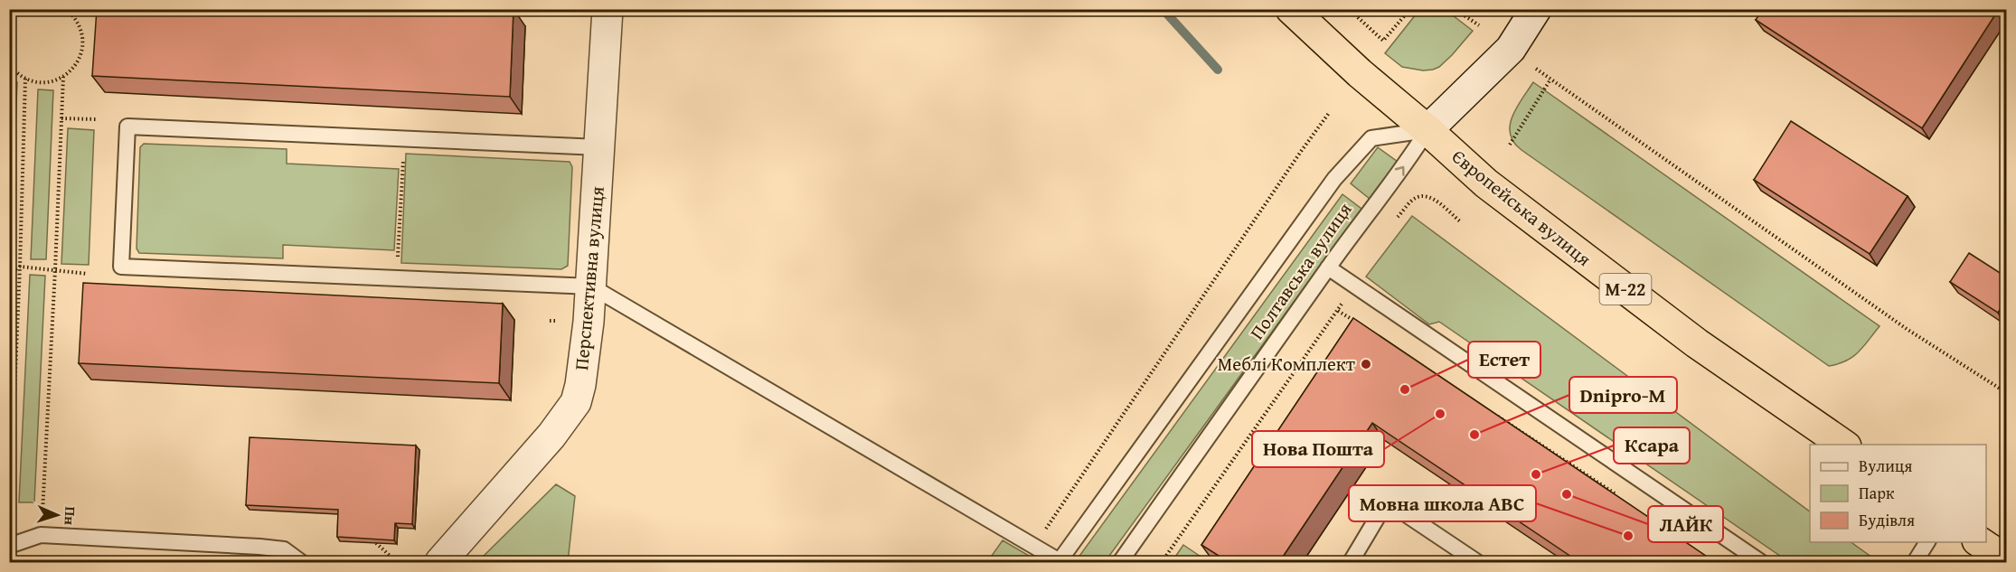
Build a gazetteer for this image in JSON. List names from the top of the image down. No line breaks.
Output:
{"streets":{"highway":["Європейська вулиця","М-22"],"street":["Перспективна вулиця"],"lane":["Полтавська вулиця"]},"crossings":[["Європейська вулиця","Полтавська вулиця"]],"places":["Меблі Комплект","Естет","Нова Пошта","Dnipro-M","Ксара","ЛАЙК","Мовна школа ABC"],"legend":["Вулиця","Парк","Будівля"],"north":"right"}
